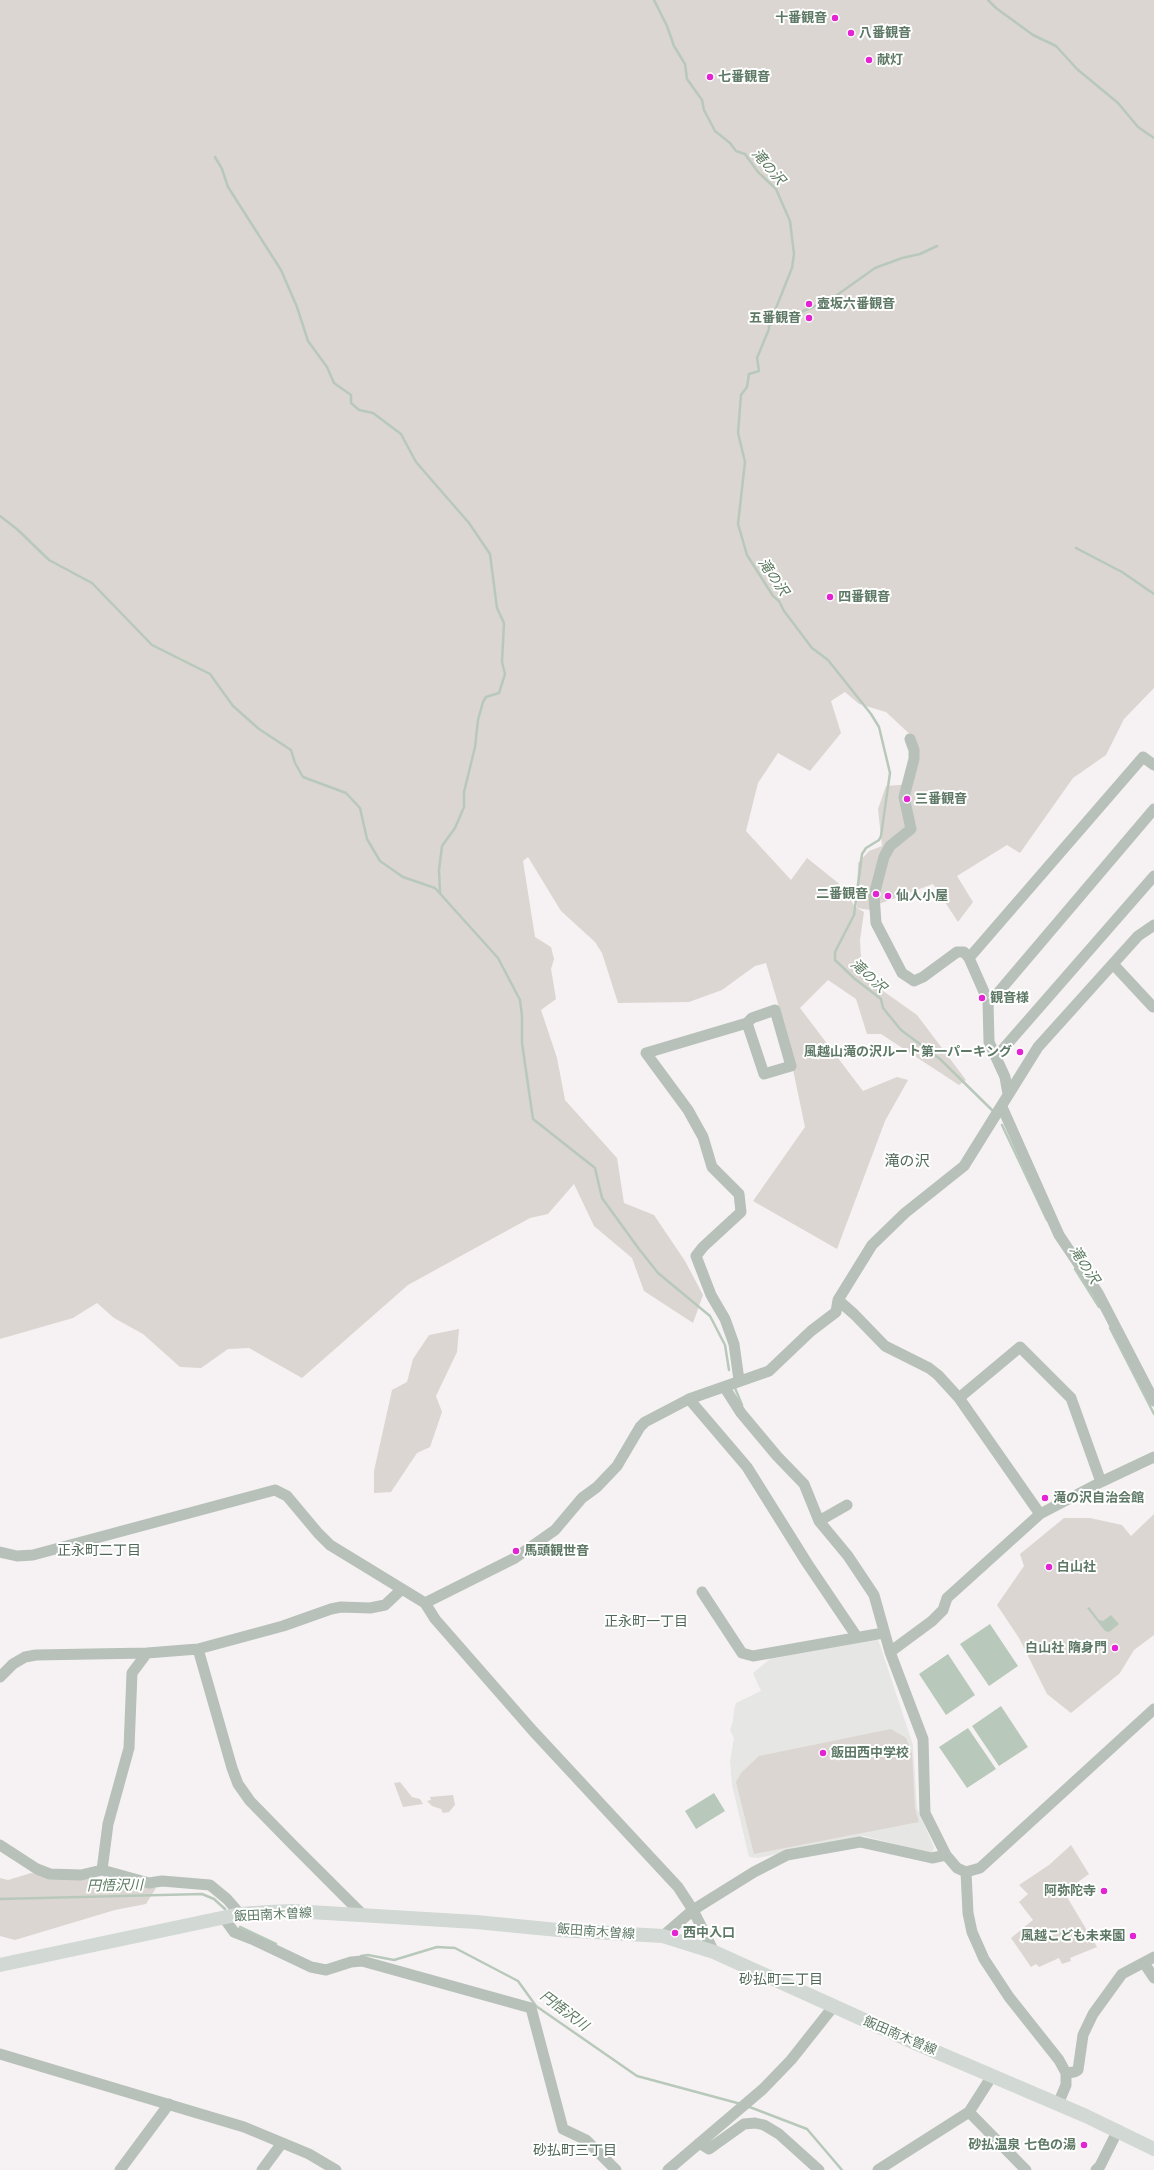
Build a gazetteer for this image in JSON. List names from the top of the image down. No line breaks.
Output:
{"streets":{"main road":["飯田南木曽線"]},"districts":["滝の沢","正永町二丁目","正永町一丁目","砂払町二丁目","砂払町三丁目"],"water":["滝の沢","円悟沢川"],"places":["十番観音","八番観音","献灯","七番観音","壺坂六番観音","五番観音","四番観音","三番観音","二番観音","仙人小屋","観音様","風越山滝の沢ルート第一パーキング","滝の沢自治会館","馬頭観世音","白山社","白山社 隋身門","飯田西中学校","阿弥陀寺","西中入口","風越こども未来園","砂払温泉 七色の湯"]}
